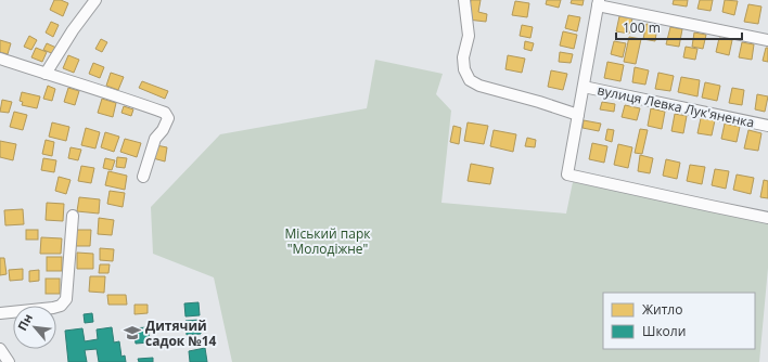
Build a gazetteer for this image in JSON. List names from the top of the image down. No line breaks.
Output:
{"streets":{"street":["вулиця Левка Лук'яненка"]},"parks":["Міський парк \"Молодіжне\""],"places":{"school or university":["Дитячий садок №14"]},"legend":["Житло","Школи"],"scale_bar":"100 m","north":"top left"}
